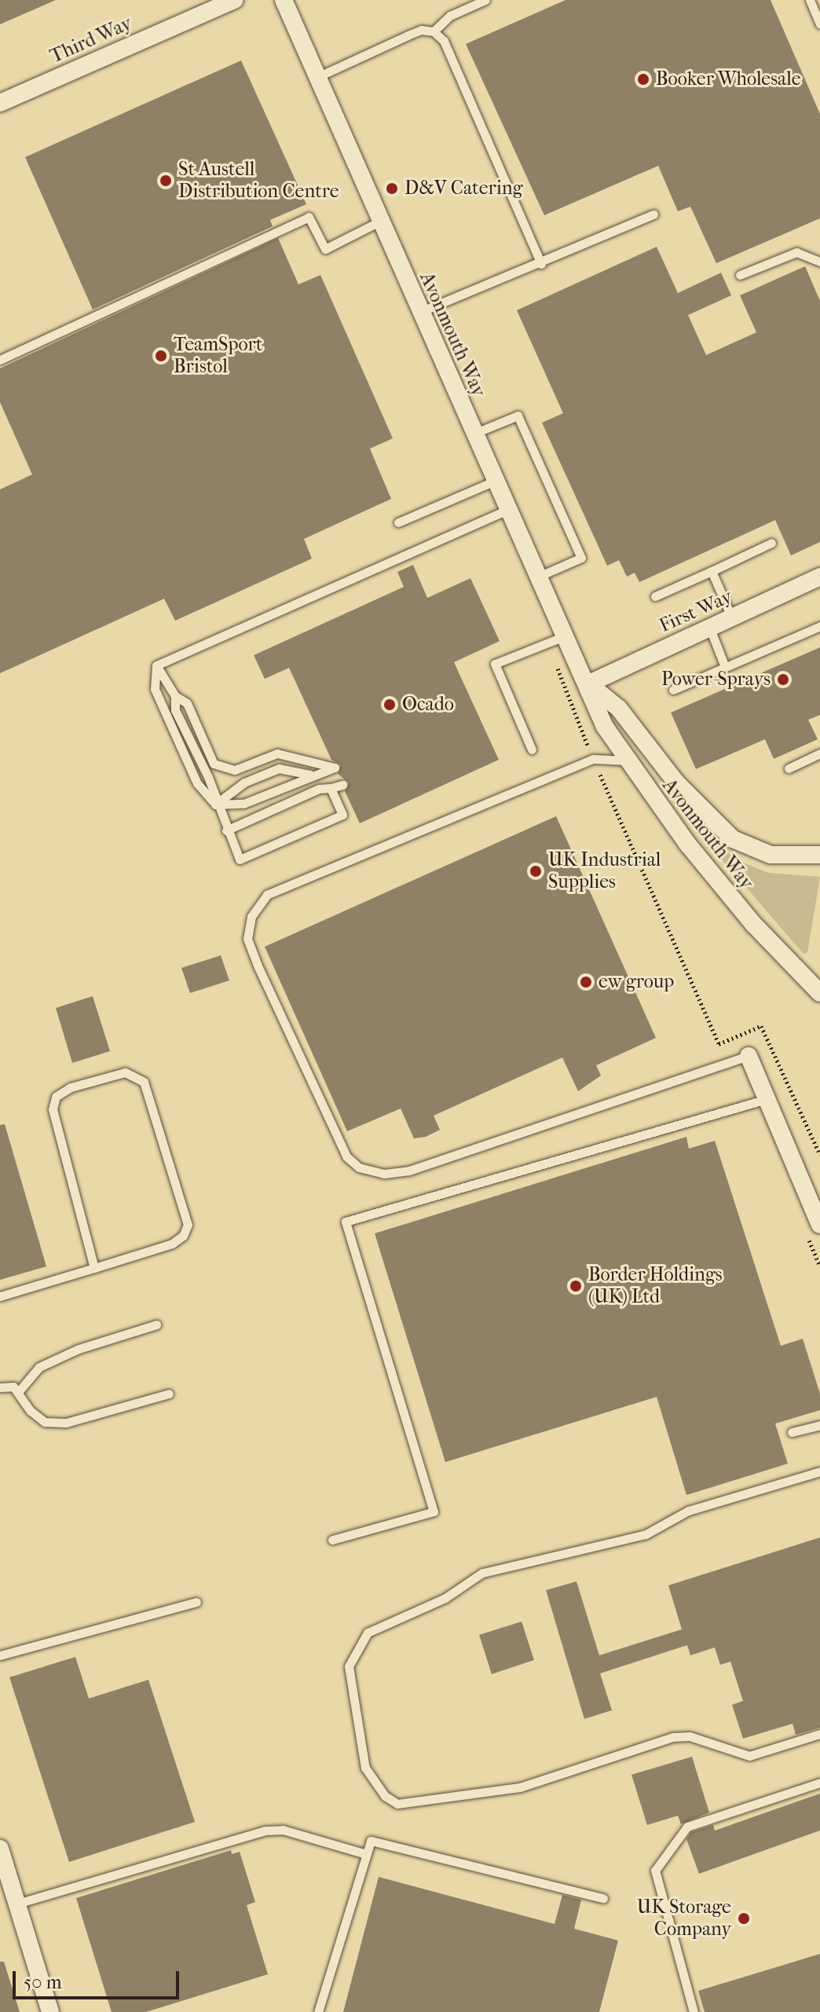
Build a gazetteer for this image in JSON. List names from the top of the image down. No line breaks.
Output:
{"streets":{"street":["Third Way","Avonmouth Way","First Way"]},"crossings":[["Avonmouth Way","First Way"]],"places":["Booker Wholesale","St Austell Distribution Centre","D&V Catering","TeamSport Bristol","Power-Sprays","Ocado","UK Industrial Supplies","ew group","Border Holdings (UK) Ltd","UK Storage Company"],"scale_bar":"50 m"}
